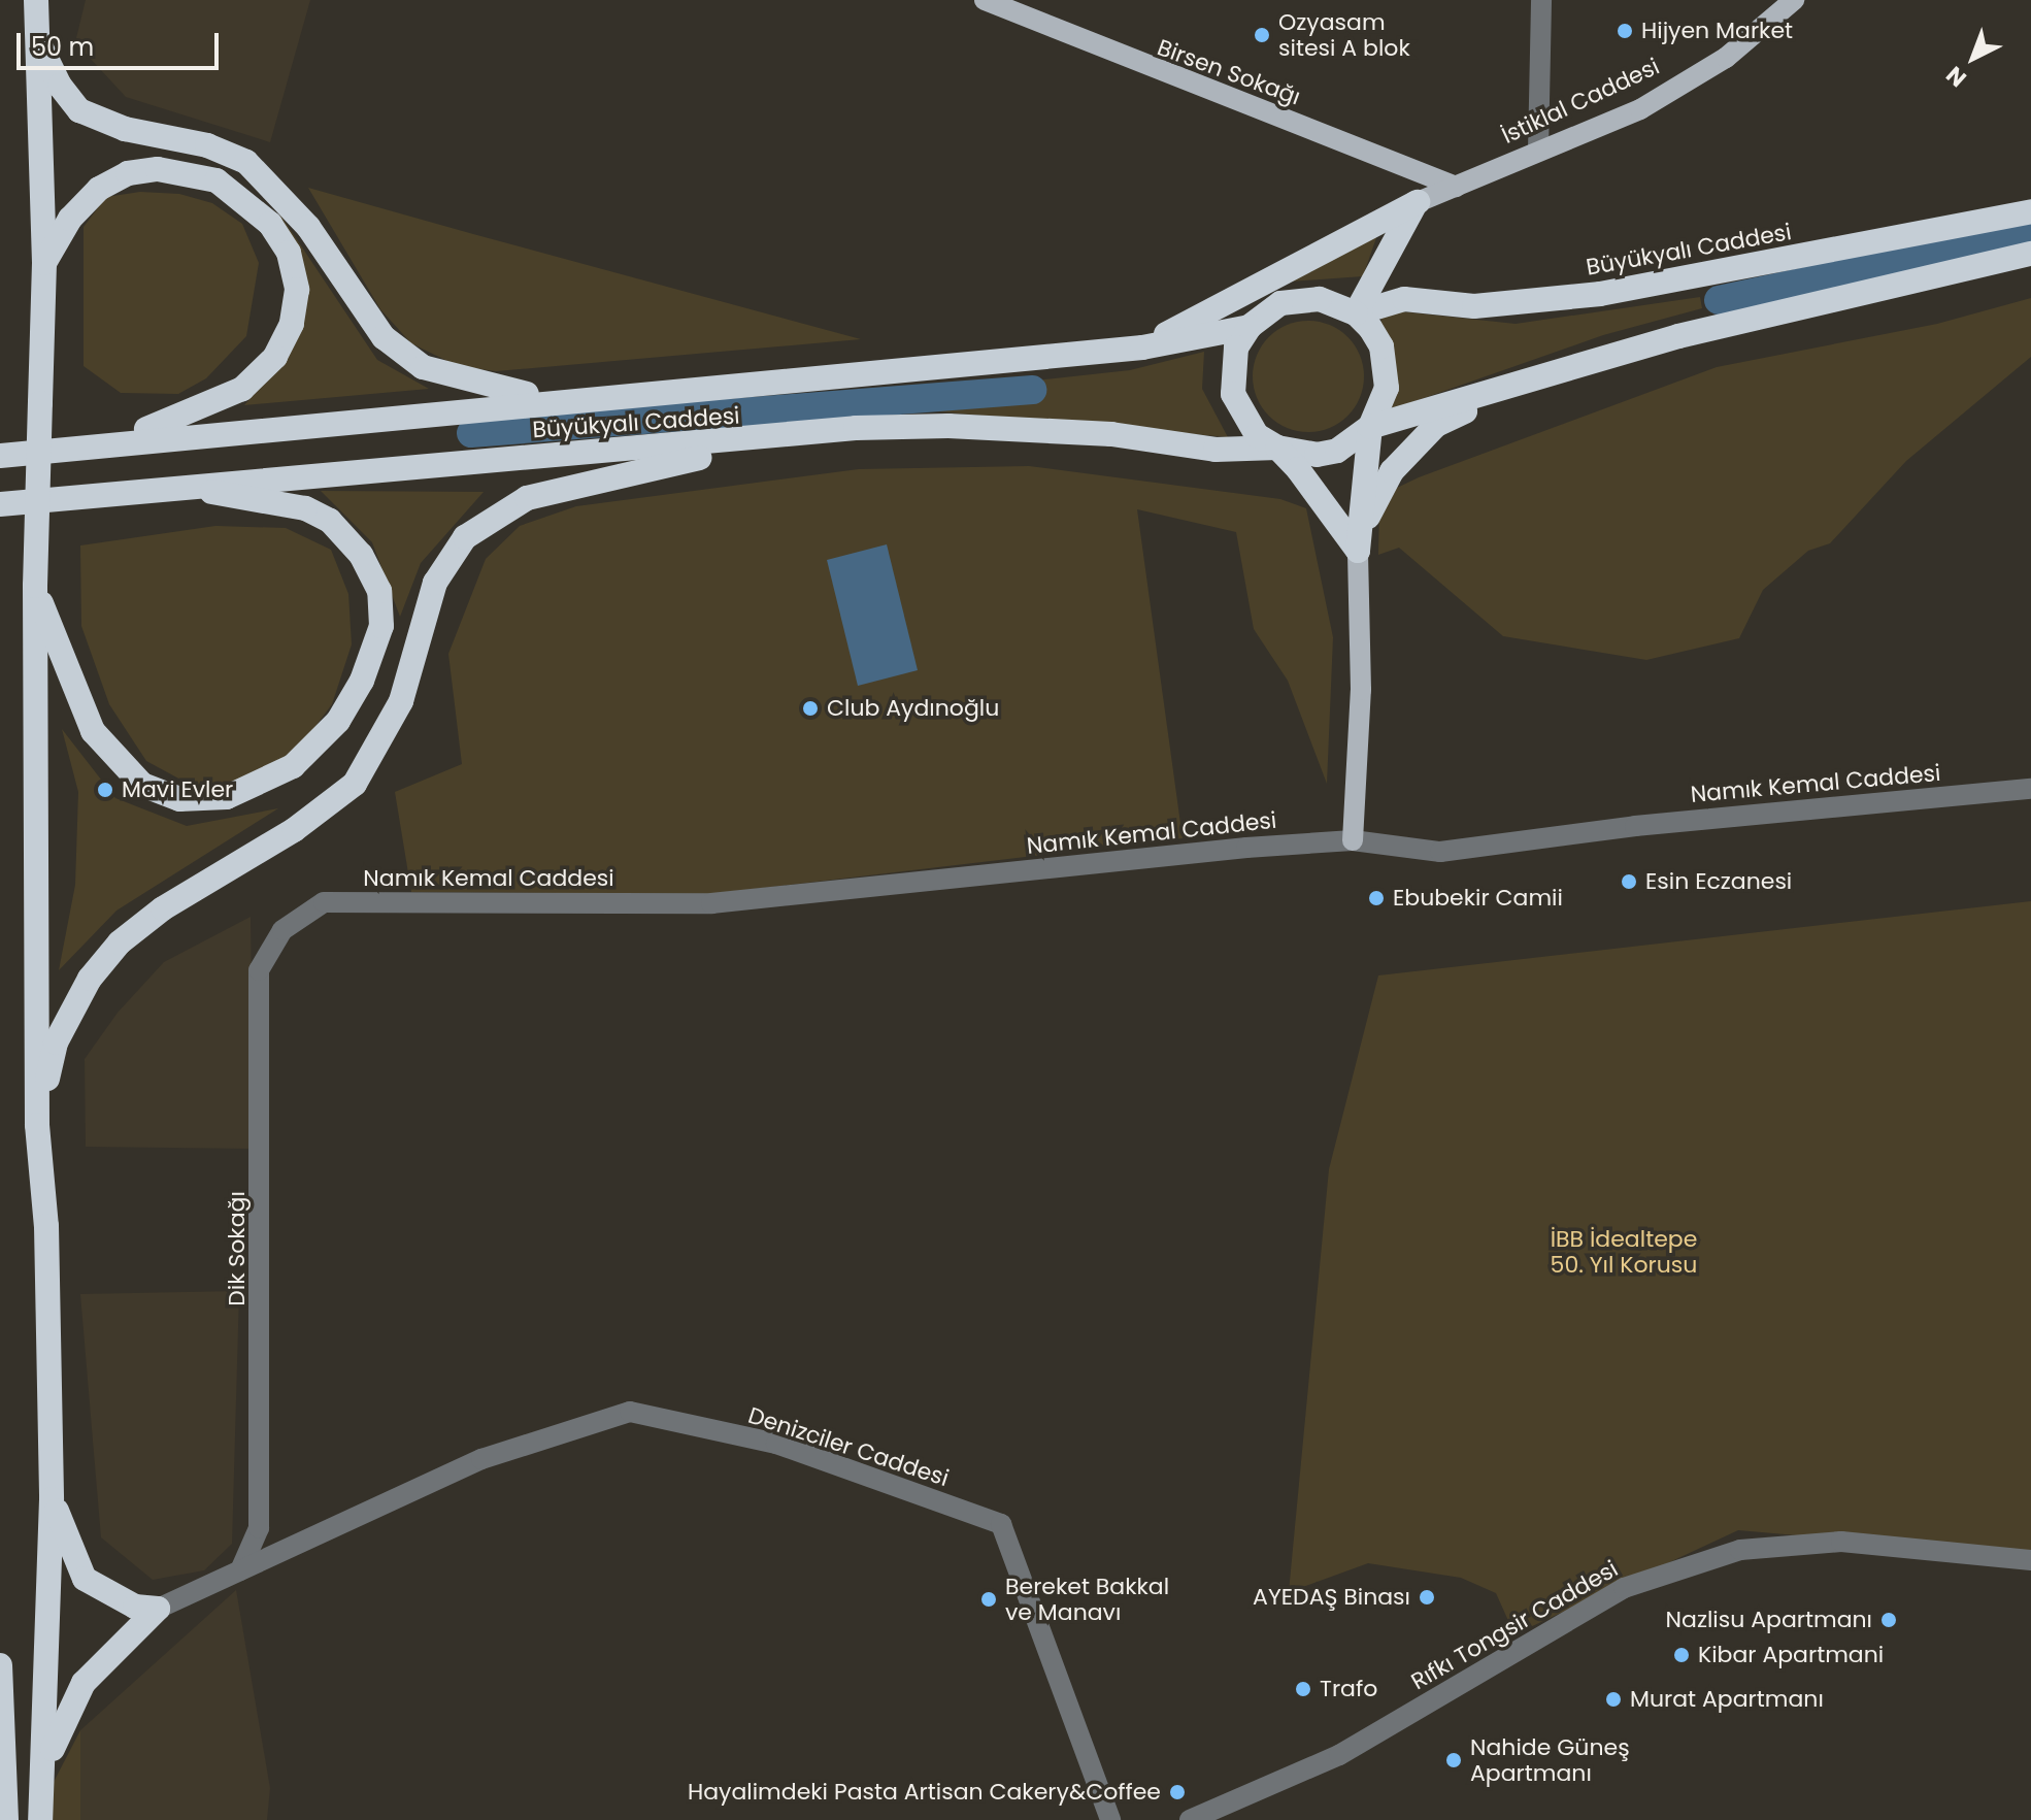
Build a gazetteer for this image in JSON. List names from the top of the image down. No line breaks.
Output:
{"streets":{"highway":["İstiklal Caddesi","Büyükyalı Caddesi"],"main road":["Birsen Sokağı"],"street":["Namık Kemal Caddesi","Dik Sokağı","Denizciler Caddesi","Rıfkı Tongsir Caddesi"]},"crossings":[["Birsen Sokağı","İstiklal Caddesi"],["İstiklal Caddesi","Büyükyalı Caddesi"],["Namık Kemal Caddesi","Dik Sokağı"],["Dik Sokağı","Denizciler Caddesi"]],"parks":["İBB İdealtepe 50. Yıl Korusu"],"places":["Hijyen Market","Ozyasam sitesi A blok","Club Aydınoğlu","Mavi Evler","Esin Eczanesi","Ebubekir Camii","AYEDAŞ Binası","Bereket Bakkal ve Manavı","Nazlisu Apartmanı","Kibar Apartmani","Trafo","Murat Apartmanı","Nahide Güneş Apartmanı","Hayalimdeki Pasta Artisan Cakery&Coffee"],"scale_bar":"50 m","north":"bottom left"}
